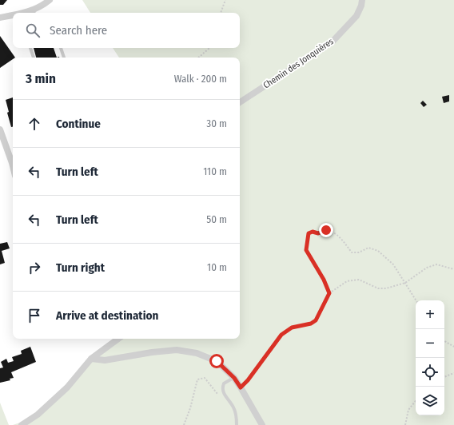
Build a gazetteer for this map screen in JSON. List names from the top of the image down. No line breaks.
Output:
{"streets":{"street":["Chemin des Jonquières"]},"page":{"search":"Search here","heading":["3 min","Walk · 200 m"],"list":[["Continue","30 m"],["Turn left","110 m"],["Turn left","50 m"],["Turn right","10 m"],"Arrive at destination"],"map_buttons":["+","−"]}}
